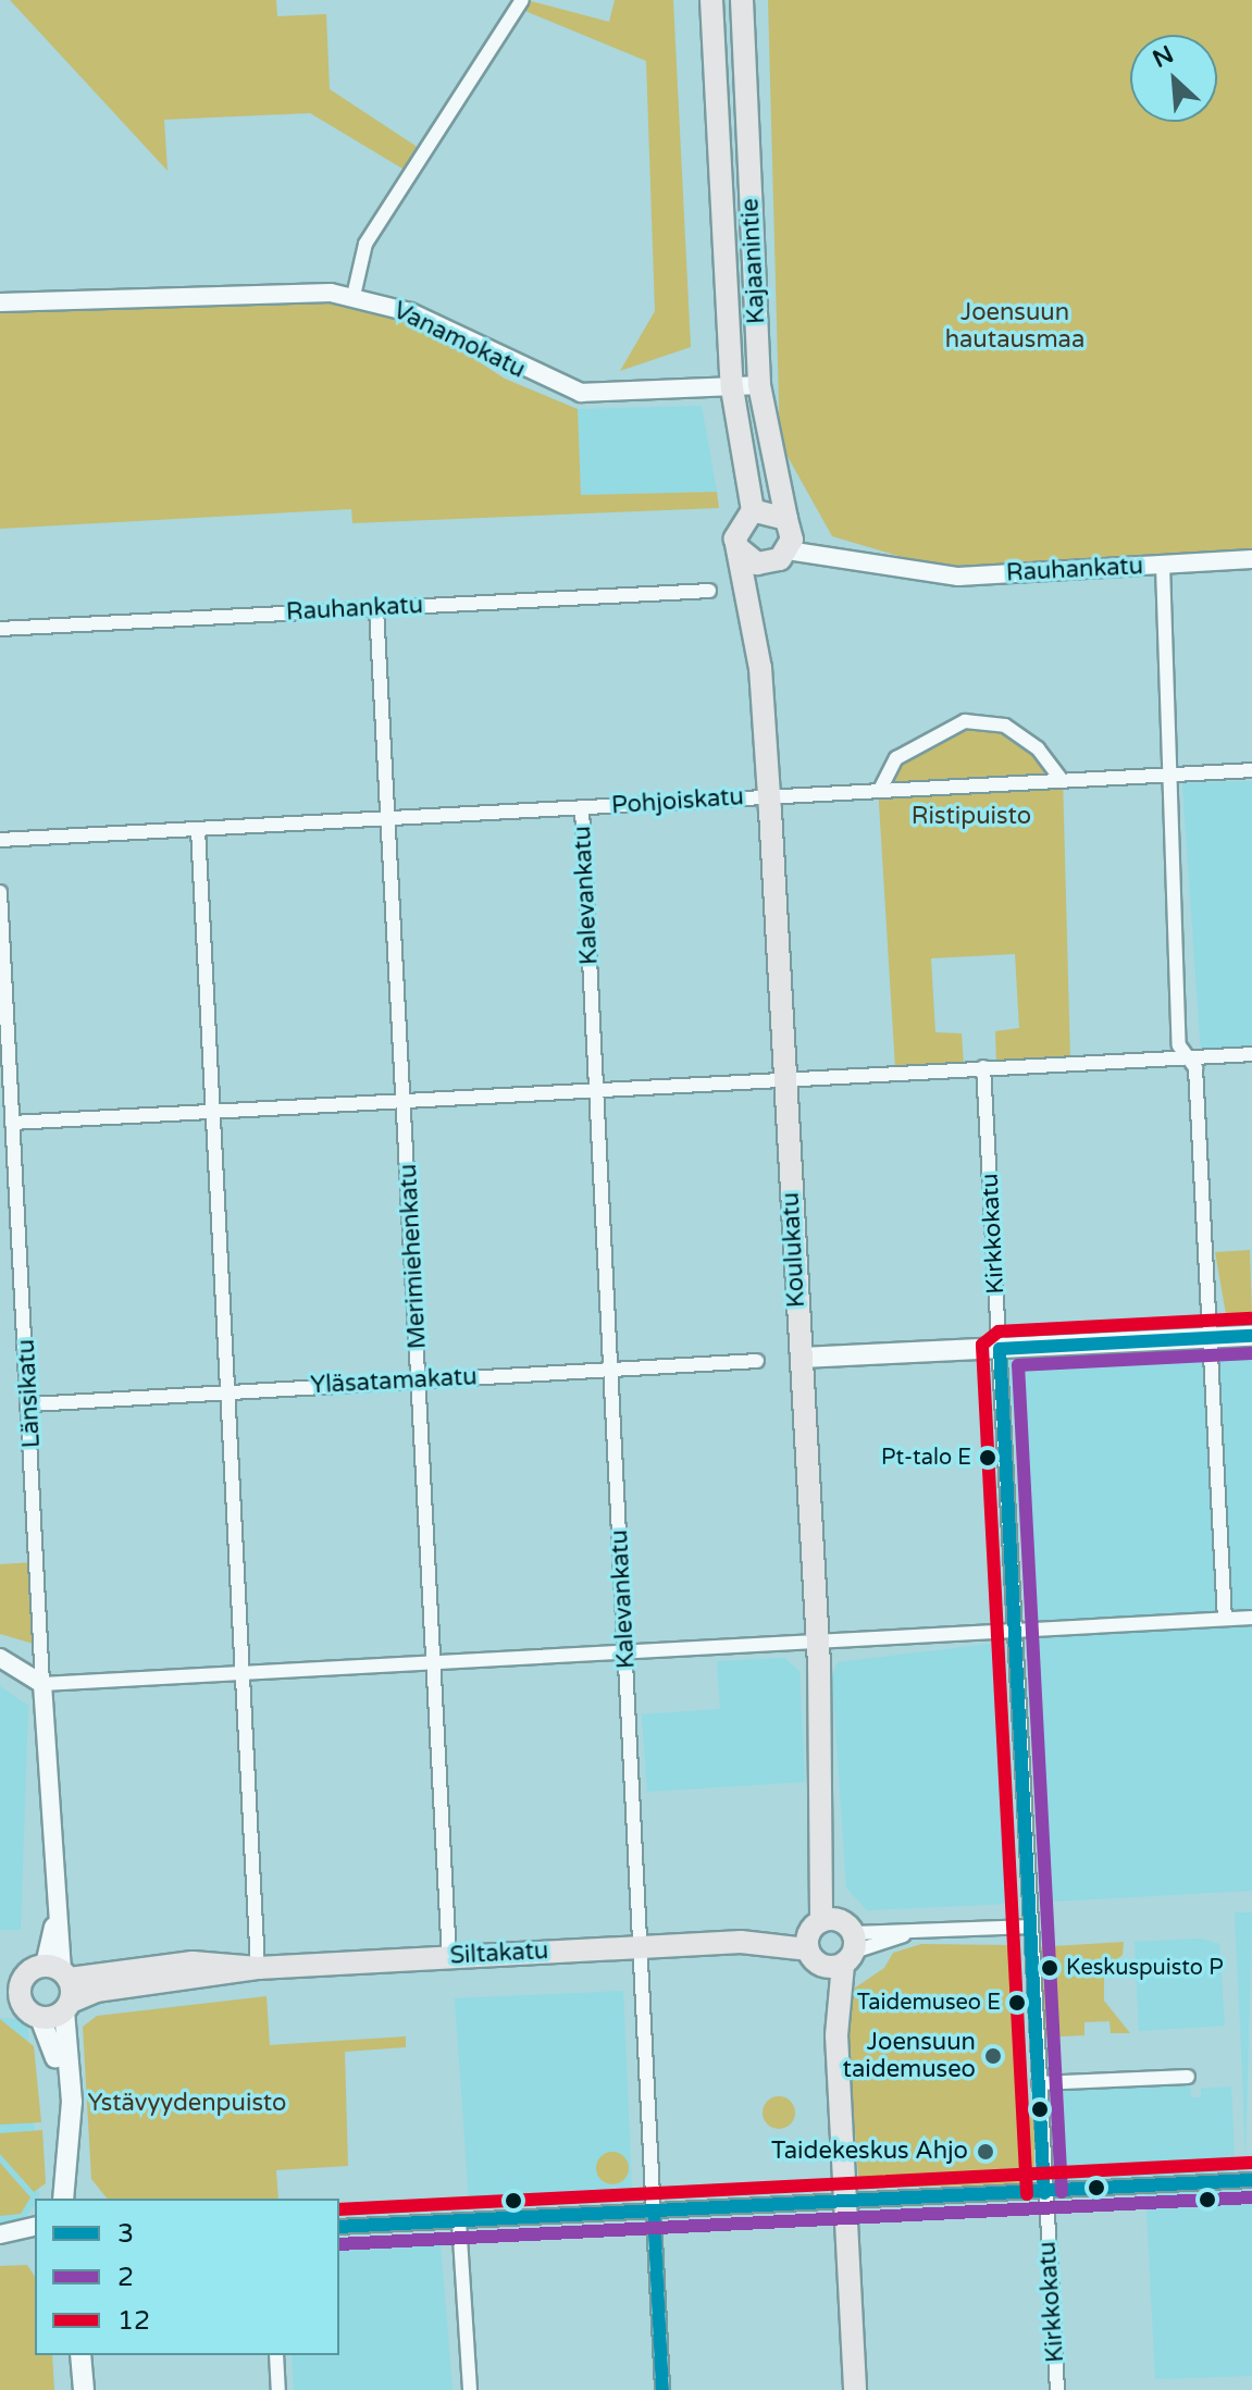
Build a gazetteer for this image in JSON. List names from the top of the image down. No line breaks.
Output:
{"streets":{"main road":["Kajaanintie","Koulukatu","Siltakatu"],"street":["Vanamokatu","Rauhankatu","Pohjoiskatu","Kalevankatu","Kirkkokatu","Merimiehenkatu","Yläsatamakatu","Länsikatu"]},"crossings":[["Kajaanintie","Vanamokatu"],["Kajaanintie","Rauhankatu"],["Kajaanintie","Koulukatu"],["Rauhankatu","Koulukatu"],["Rauhankatu","Merimiehenkatu"],["Pohjoiskatu","Kalevankatu"],["Pohjoiskatu","Koulukatu"],["Pohjoiskatu","Merimiehenkatu"],["Kalevankatu","Yläsatamakatu"],["Kalevankatu","Siltakatu"],["Kirkkokatu","Siltakatu"],["Koulukatu","Siltakatu"],["Merimiehenkatu","Yläsatamakatu"],["Merimiehenkatu","Siltakatu"],["Yläsatamakatu","Länsikatu"],["Länsikatu","Siltakatu"]],"parks":["Joensuun hautausmaa","Ristipuisto","Ystävyydenpuisto"],"places":["Pt-talo E","Keskuspuisto P","Taidemuseo E","Joensuun taidemuseo","Taidekeskus Ahjo"],"lines":["transit line 12","transit line 3","transit line 2"],"legend":["3","2","12"],"north":"top left"}
